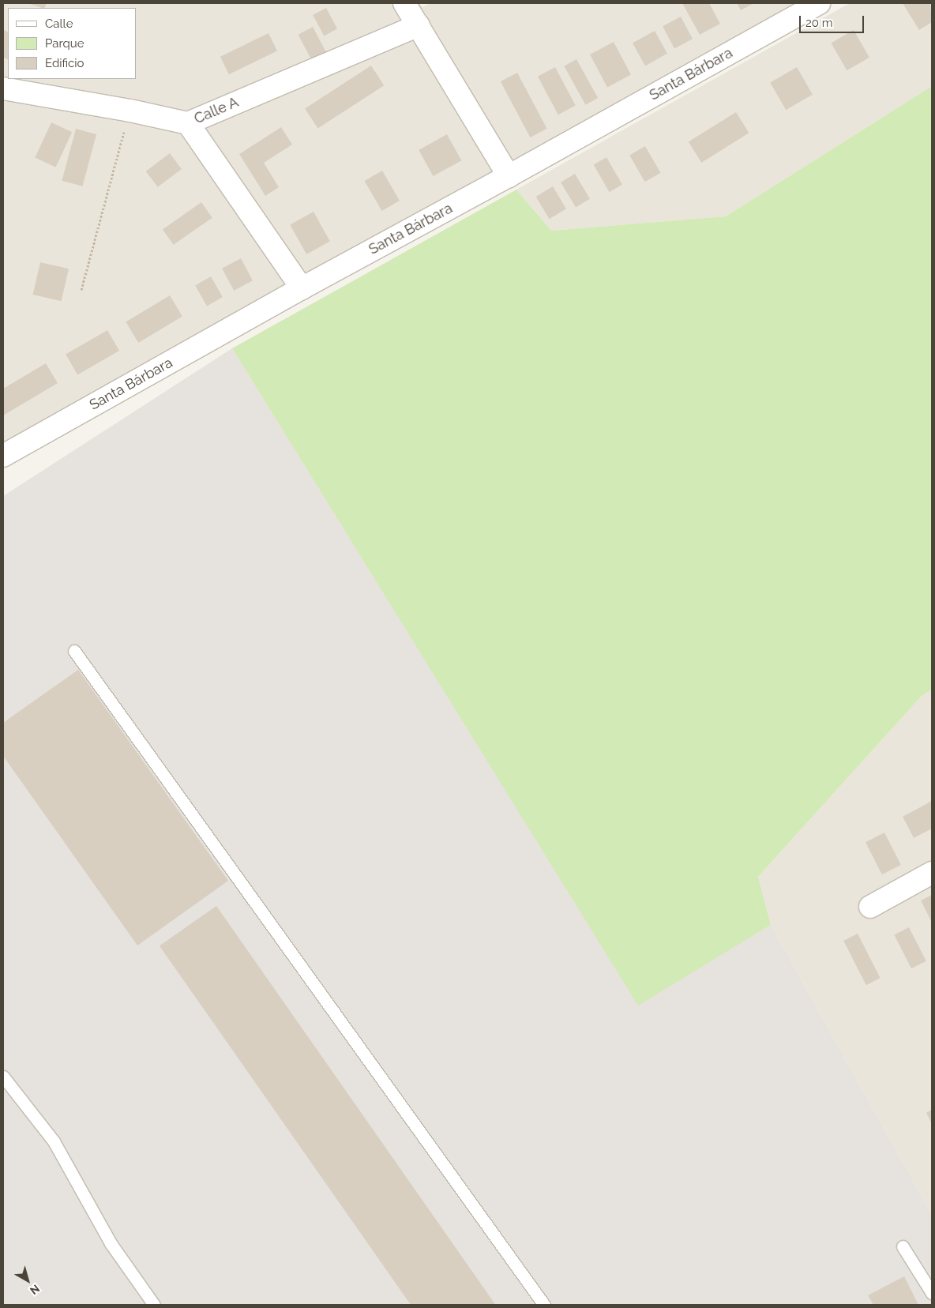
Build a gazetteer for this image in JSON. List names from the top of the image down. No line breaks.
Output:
{"streets":{"street":["Santa Bárbara","Calle A"]},"legend":["Calle","Parque","Edificio"],"scale_bar":"20 m","north":"bottom right"}
